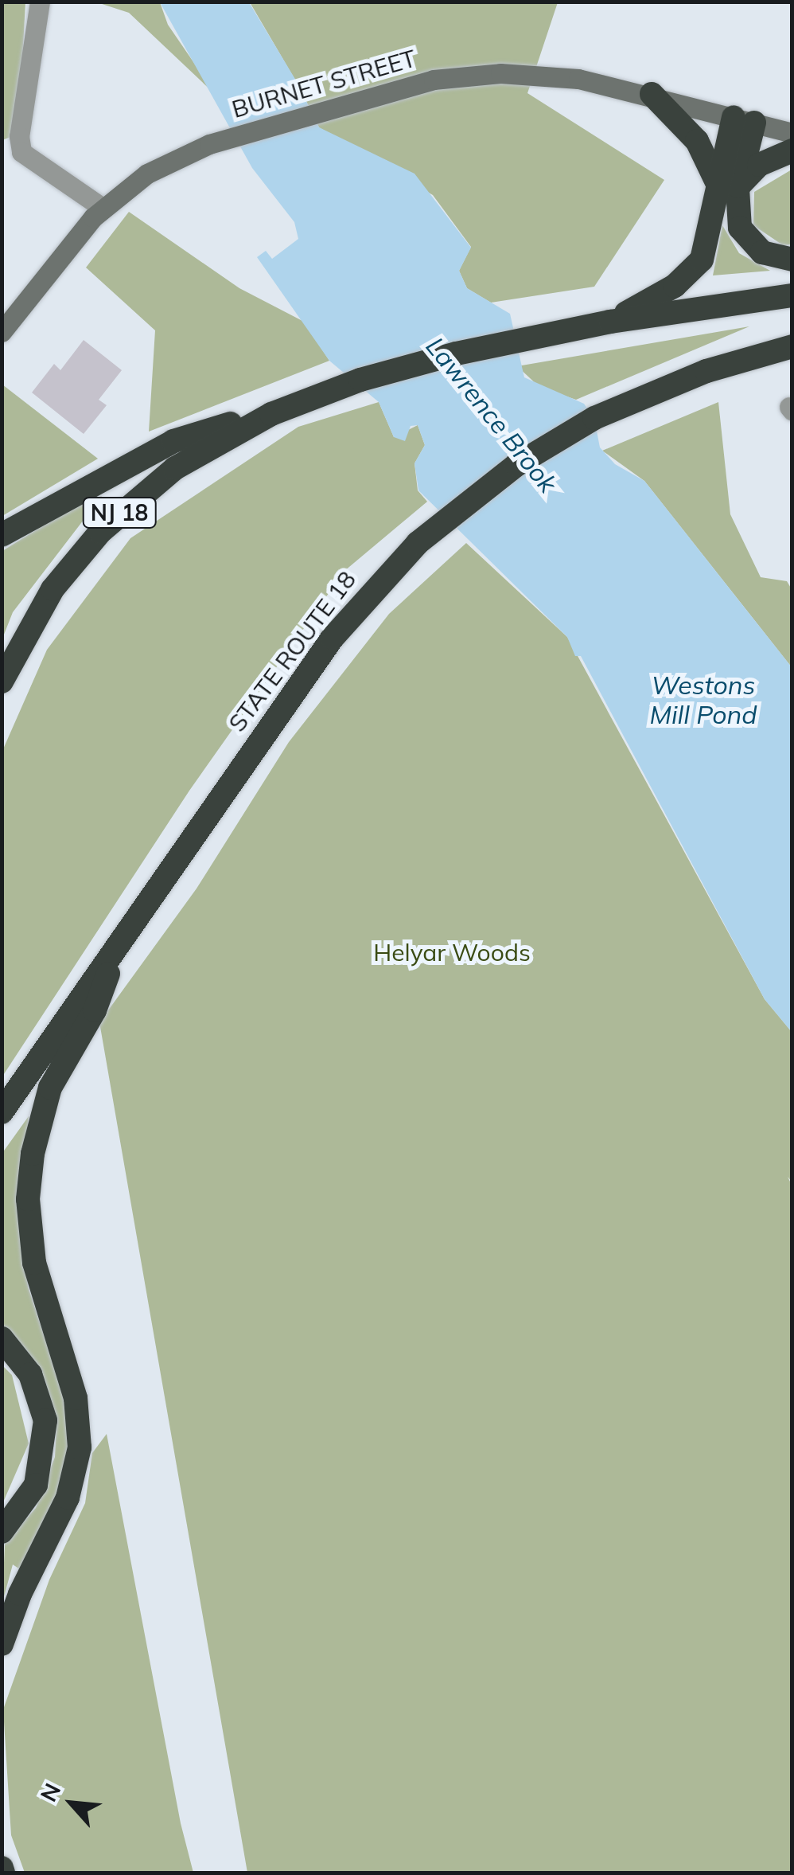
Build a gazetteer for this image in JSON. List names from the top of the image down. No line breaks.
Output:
{"streets":{"highway":["NJ 18","STATE ROUTE 18"],"street":["BURNET STREET"]},"water":["Lawrence Brook","Westons Mill Pond"],"parks":["Helyar Woods"],"north":"top left"}
